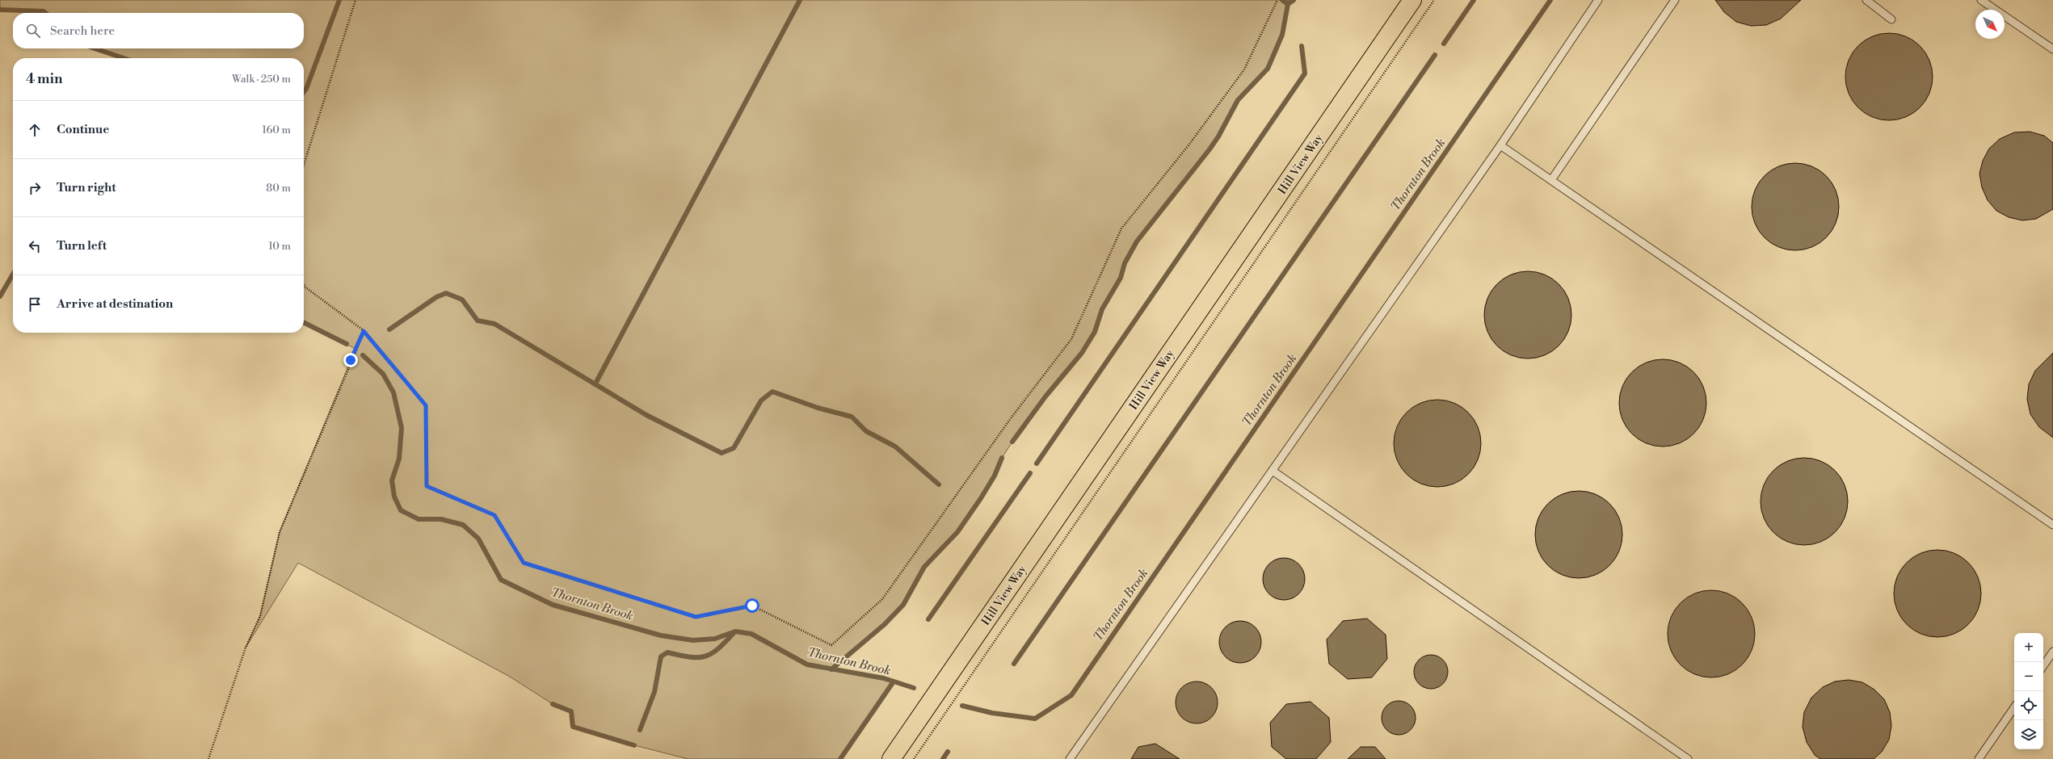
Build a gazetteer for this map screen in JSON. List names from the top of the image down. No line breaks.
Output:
{"streets":{"main road":["Hill View Way"]},"water":["Thornton Brook"],"north":"bottom right","page":{"search":"Search here","heading":["4 min","Walk · 250 m"],"list":[["Continue","160 m"],["Turn right","80 m"],["Turn left","10 m"],"Arrive at destination"],"map_buttons":["+","−"]}}
